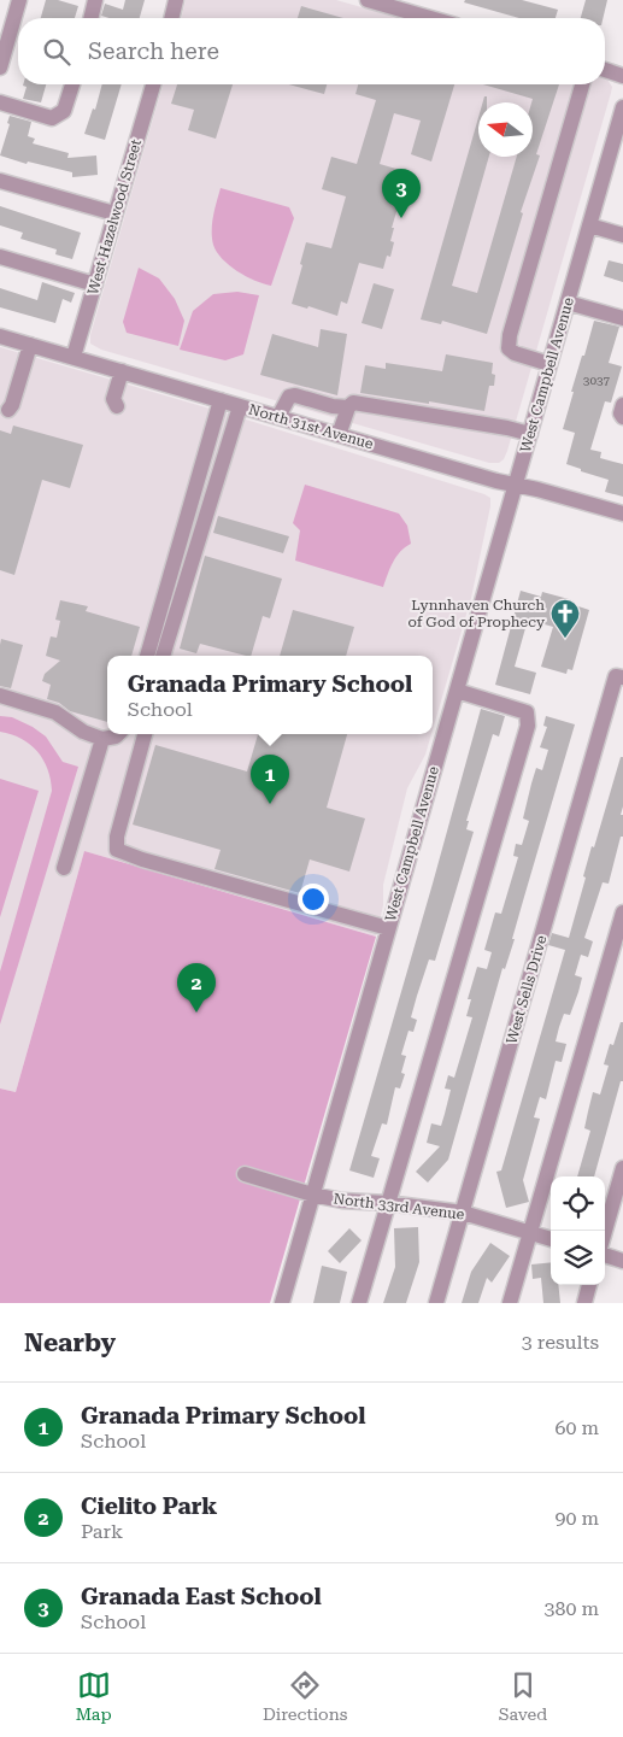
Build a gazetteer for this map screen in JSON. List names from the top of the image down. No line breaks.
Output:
{"streets":{"street":["West Hazelwood Street","West Campbell Avenue","North 31st Avenue","West Sells Drive","North 33rd Avenue"]},"crossings":[["West Hazelwood Street","North 31st Avenue"],["West Campbell Avenue","North 31st Avenue"],["West Campbell Avenue","North 33rd Avenue"],["West Sells Drive","North 33rd Avenue"]],"places":{"church":["Lynnhaven Church of God of Prophecy"]},"house_numbers":["3037"],"north":"left","page":{"search":"Search here","pins":["3","1","2"],"popup":["Granada Primary School","School"],"heading":["Nearby","3 results"],"list":[{"mark":"1","name":"Granada Primary School","note":"School","value":"60 m"},{"mark":"2","name":"Cielito Park","note":"Park","value":"90 m"},{"mark":"3","name":"Granada East School","note":"School","value":"380 m"}],"nav":["Map","Directions","Saved"]}}
